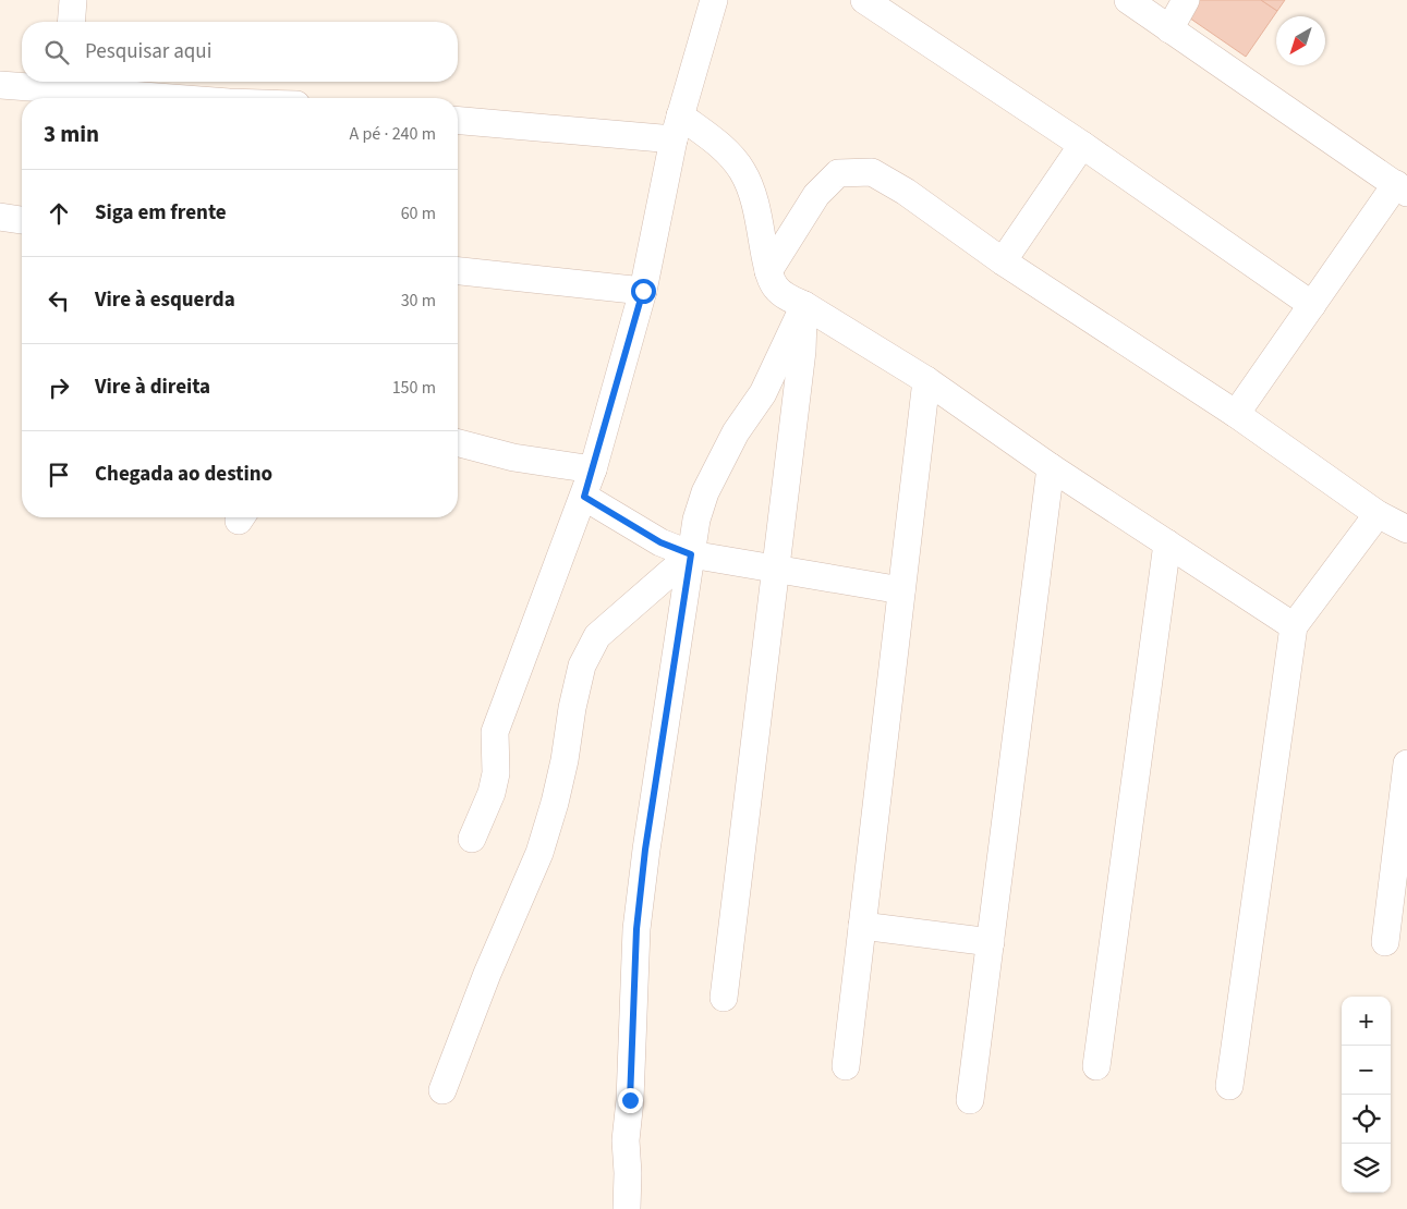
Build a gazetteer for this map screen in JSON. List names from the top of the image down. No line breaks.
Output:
{"north":"bottom left","page":{"search":"Pesquisar aqui","heading":["3 min","A pé · 240 m"],"list":[["Siga em frente","60 m"],["Vire à esquerda","30 m"],["Vire à direita","150 m"],"Chegada ao destino"],"map_buttons":["+","−"]}}
